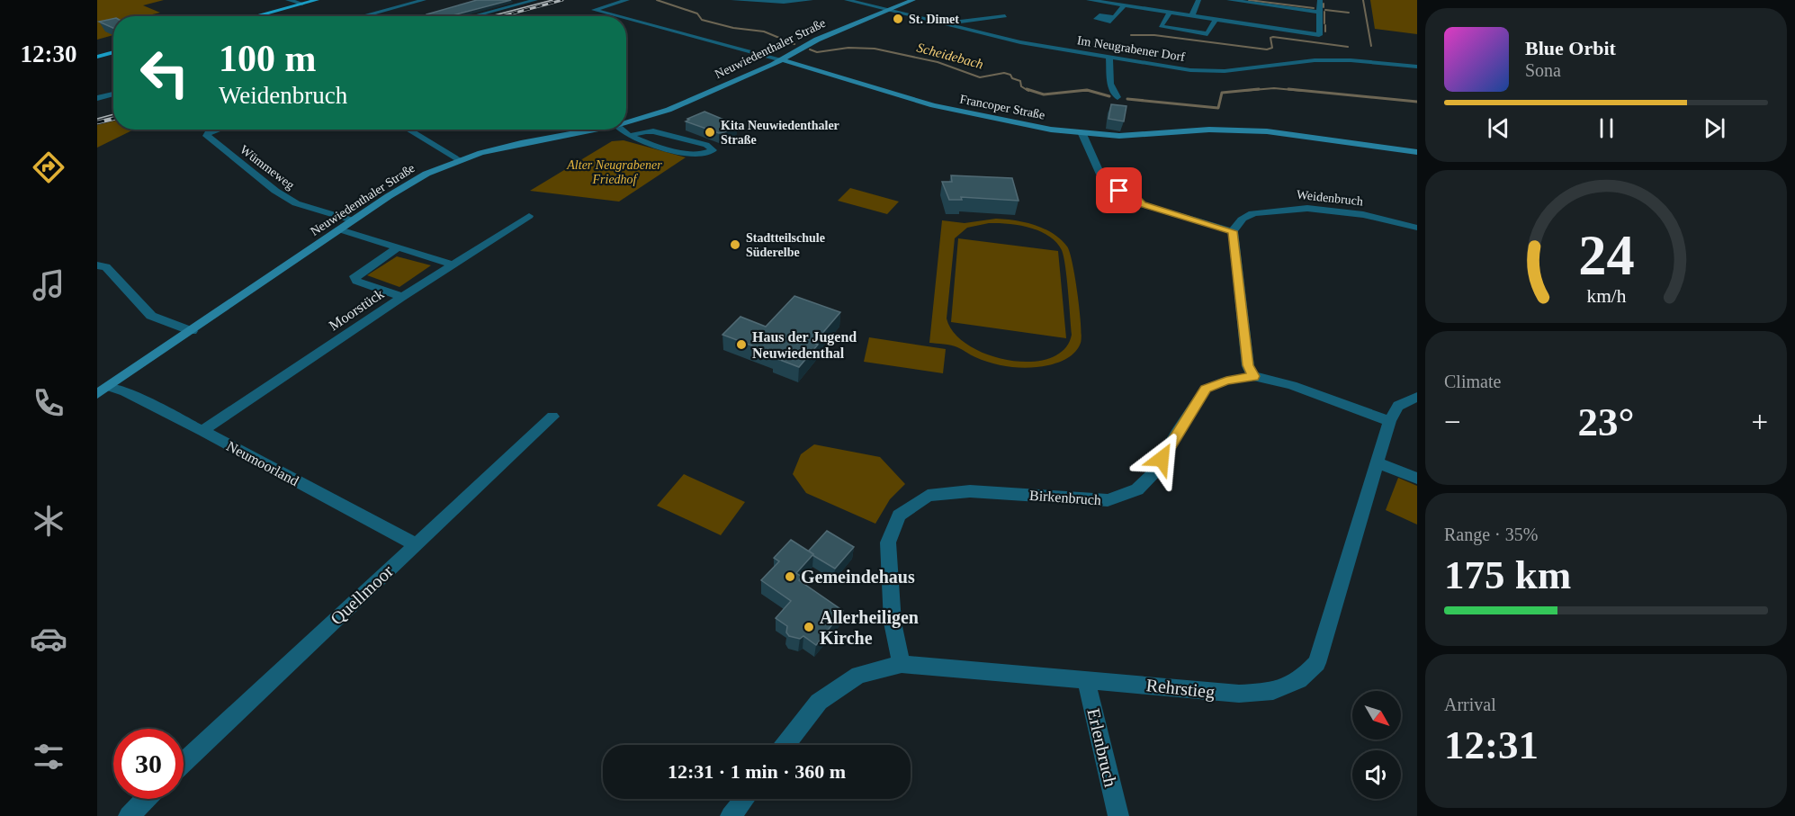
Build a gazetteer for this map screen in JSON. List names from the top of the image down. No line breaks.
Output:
{"streets":{"main road":["Neuwiedenthaler Straße","Francoper Straße"],"street":["Im Neugrabener Dorf","Wümmeweg","Weidenbruch","Moorstück","Neumoorland","Birkenbruch","Quellmoor","Rehrstieg","Erlenbruch"]},"crossings":[["Neuwiedenthaler Straße","Im Neugrabener Dorf"],["Neuwiedenthaler Straße","Francoper Straße"],["Neuwiedenthaler Straße","Wümmeweg"],["Neuwiedenthaler Straße","Neumoorland"],["Moorstück","Neumoorland"],["Neumoorland","Quellmoor"],["Birkenbruch","Rehrstieg"],["Rehrstieg","Erlenbruch"]],"water":["Scheidebach"],"parks":["Alter Neugrabener Friedhof"],"places":["St. Dimet","Kita Neuwiedenthaler Straße","Stadtteilschule Süderelbe","Haus der Jugend Neuwiedenthal","Gemeindehaus","Allerheiligen Kirche"],"north":"bottom right","page":{"tabs":"12:30","turn":["100 m","Weidenbruch"],"song":["Blue Orbit","Sona"],"tile":["Climate",["Range · 35%","175 km"],["Arrival","12:31"]],"heat":["−","23°","+"],"limit":"30","trip":"12:31 · 1 min · 360 m","gauge":["24","km/h"]}}
